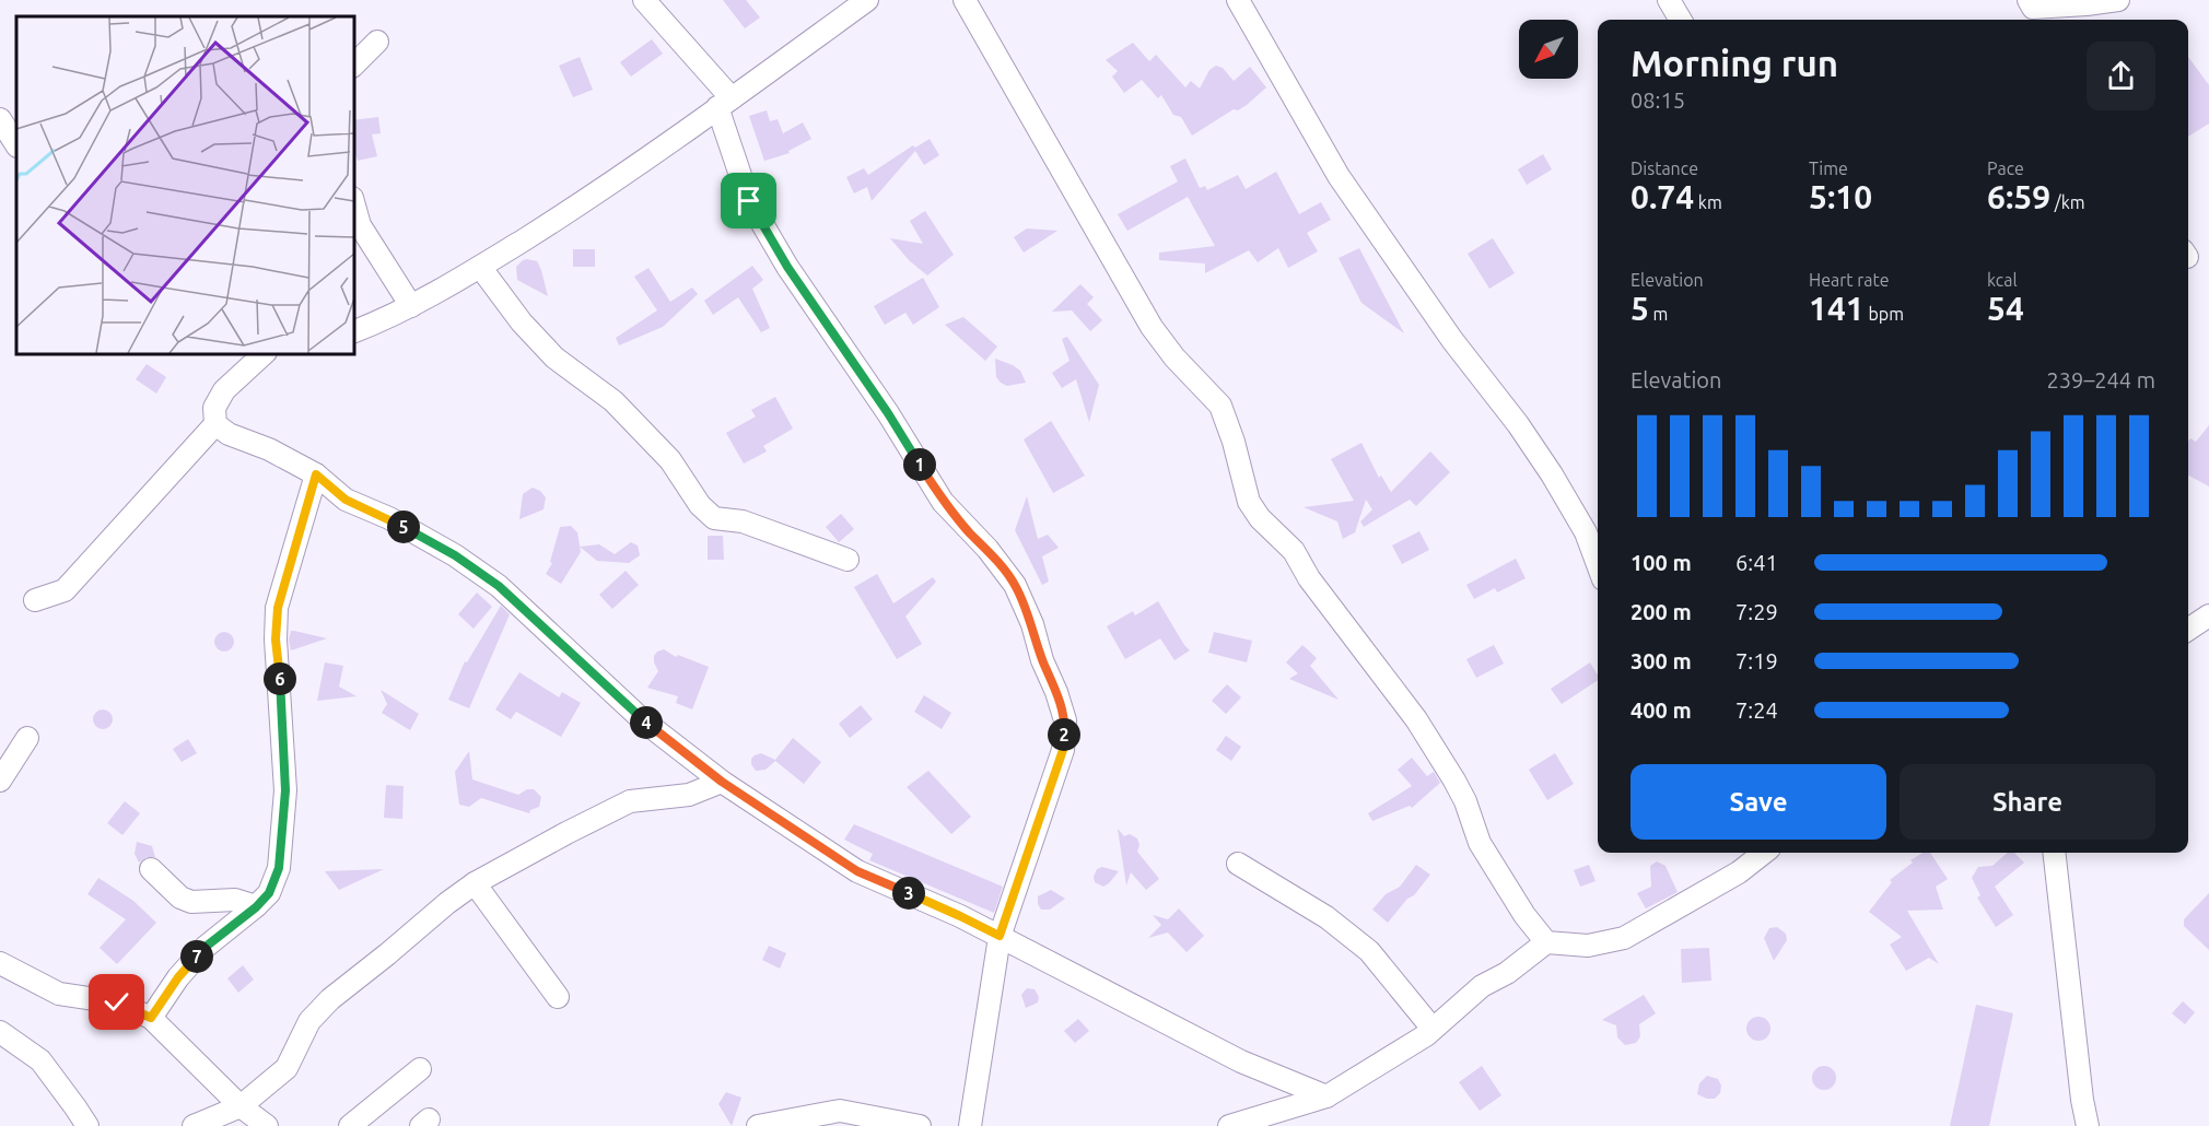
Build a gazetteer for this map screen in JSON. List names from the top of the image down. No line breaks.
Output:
{"north":"bottom left","page":{"heading":["Morning run","08:15"],"stats":[["Distance","0.74 km"],["Time","5:10"],["Pace","6:59 /km"],["Elevation","5 m"],["Heart rate","141 bpm"],["kcal","54"]],"chart":["Elevation","239–244 m"],"pins":["1","5","6","4","2","3","7"],"list":[{"name":"100 m","note":"6:41"},{"name":"200 m","note":"7:29"},{"name":"300 m","note":"7:19"},{"name":"400 m","note":"7:24"}],"buttons":["Save","Share"]}}
